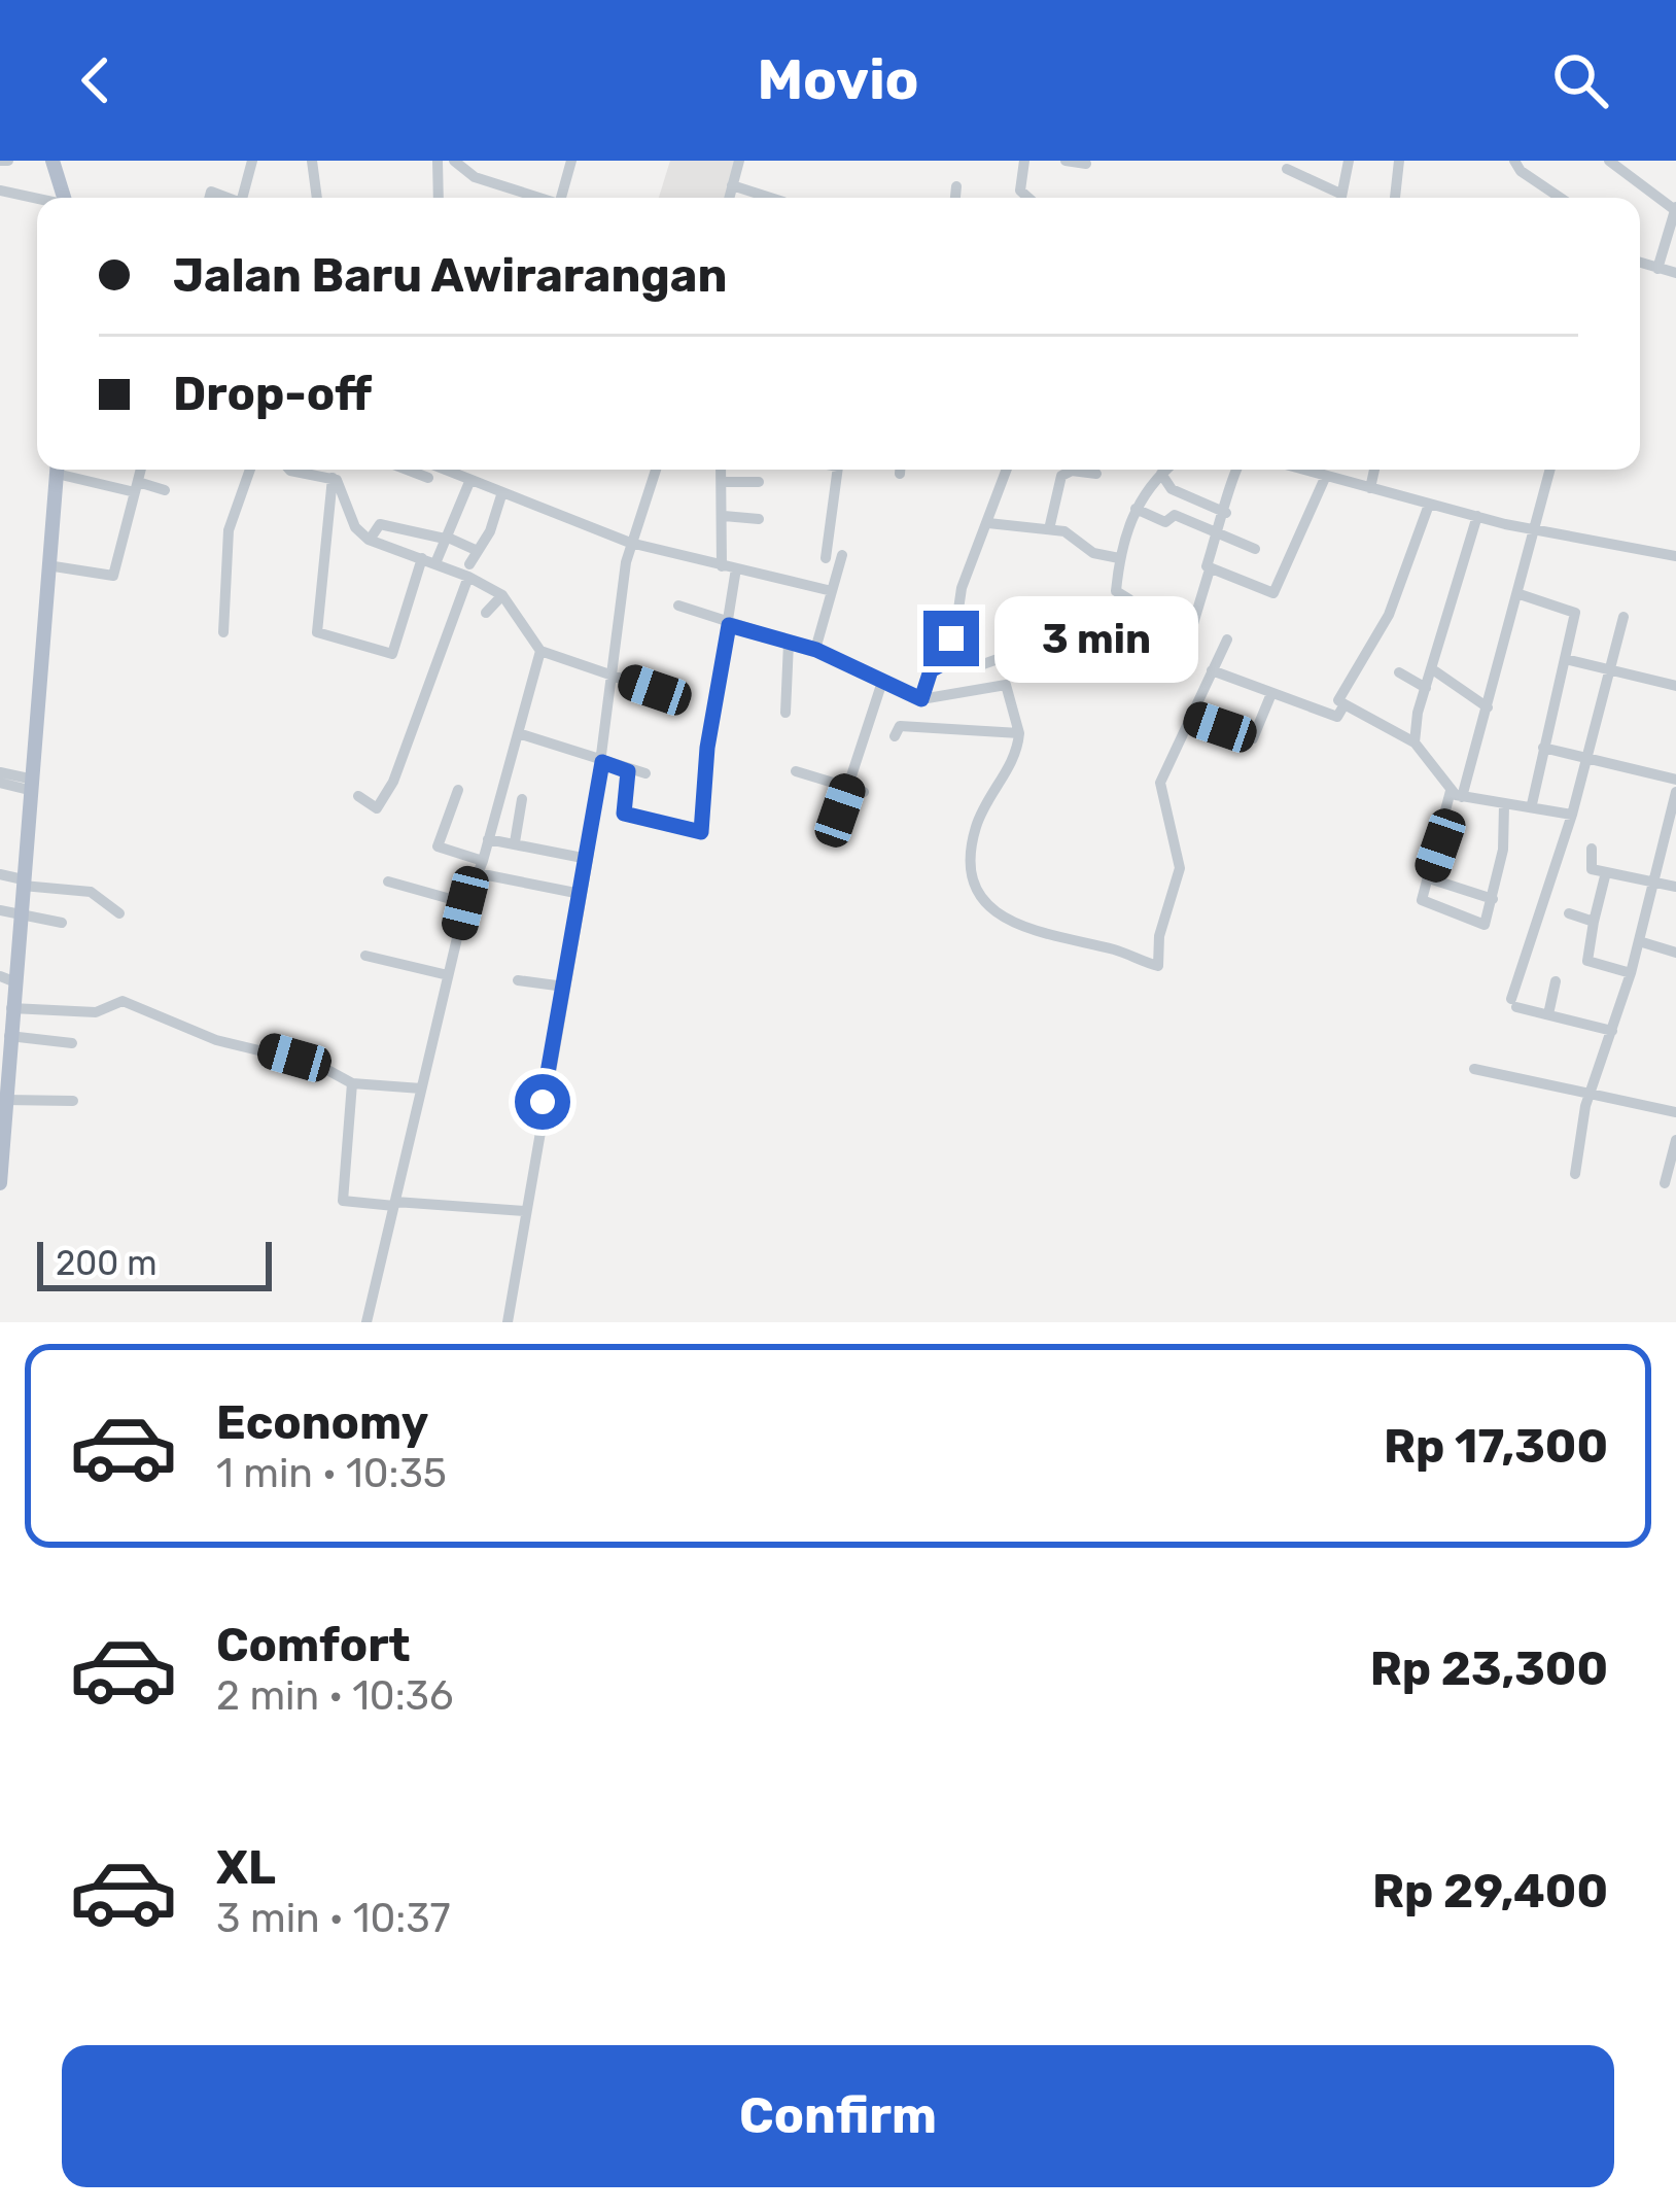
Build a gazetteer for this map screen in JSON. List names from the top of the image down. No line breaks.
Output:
{"scale_bar":"200 m","page":{"header":"Movio","banner":["Jalan Baru Awirarangan","Drop-off"],"bubble":"3 min","scale":"200 m","list":[{"name":"Economy","note":"1 min · 10:35","value":"Rp 17,300"},{"name":"Comfort","note":"2 min · 10:36","value":"Rp 23,300"},{"name":"XL","note":"3 min · 10:37","value":"Rp 29,400"}],"buttons":"Confirm"}}
